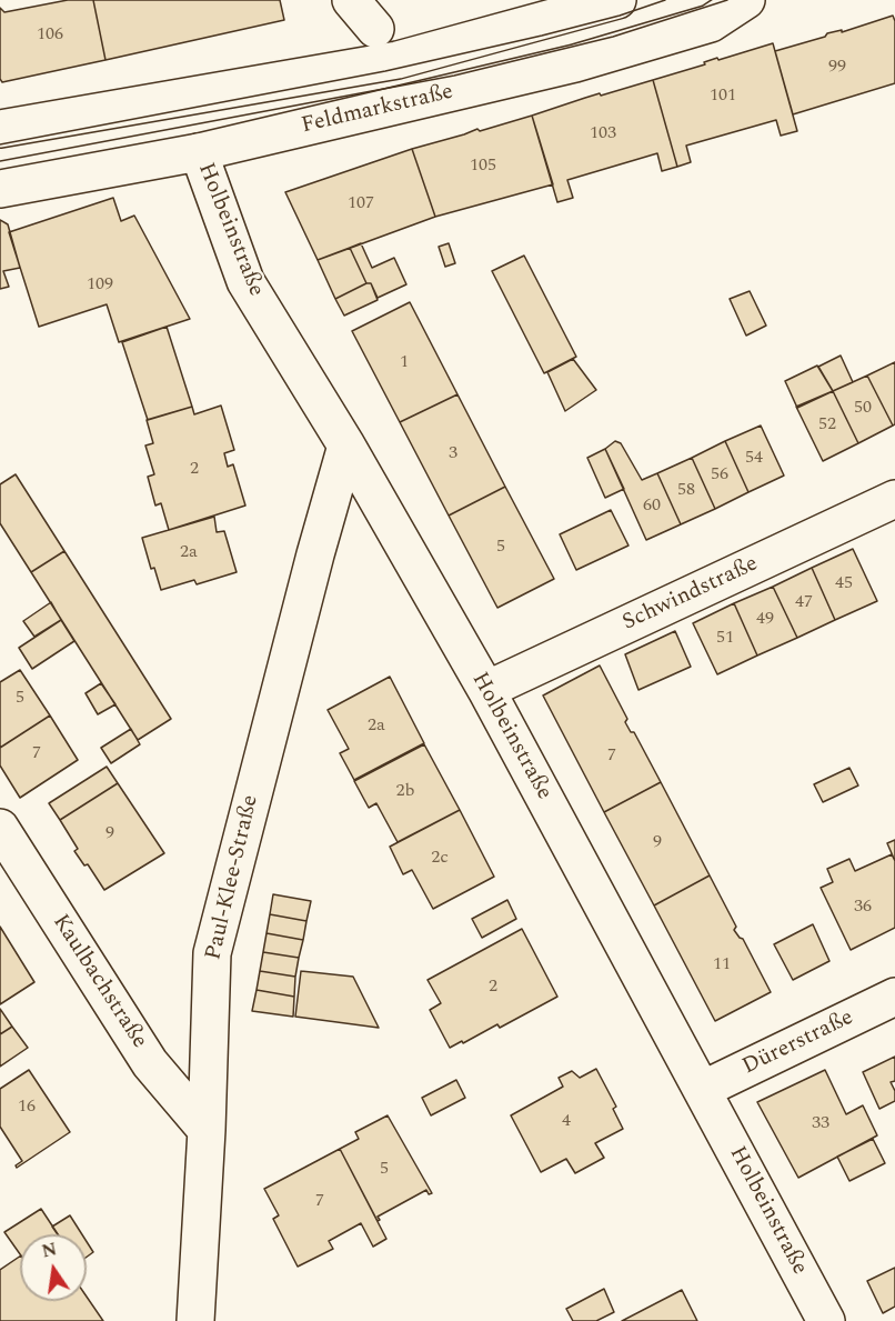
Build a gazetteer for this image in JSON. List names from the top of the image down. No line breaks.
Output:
{"streets":{"street":["Feldmarkstraße","Holbeinstraße","Schwindstraße","Paul-Klee-Straße","Kaulbachstraße","Dürerstraße"]},"crossings":[["Feldmarkstraße","Holbeinstraße"],["Holbeinstraße","Schwindstraße"],["Holbeinstraße","Paul-Klee-Straße"],["Holbeinstraße","Dürerstraße"],["Paul-Klee-Straße","Kaulbachstraße"]],"house_numbers":["106","99","101","103","105","107","109","1","50","52","3","54","2","56","58","60","5","2a","45","47","49","51","5","2a","7","7","2b","9","9","2c","36","11","2","16","4","33","5","7"],"north":"top"}
